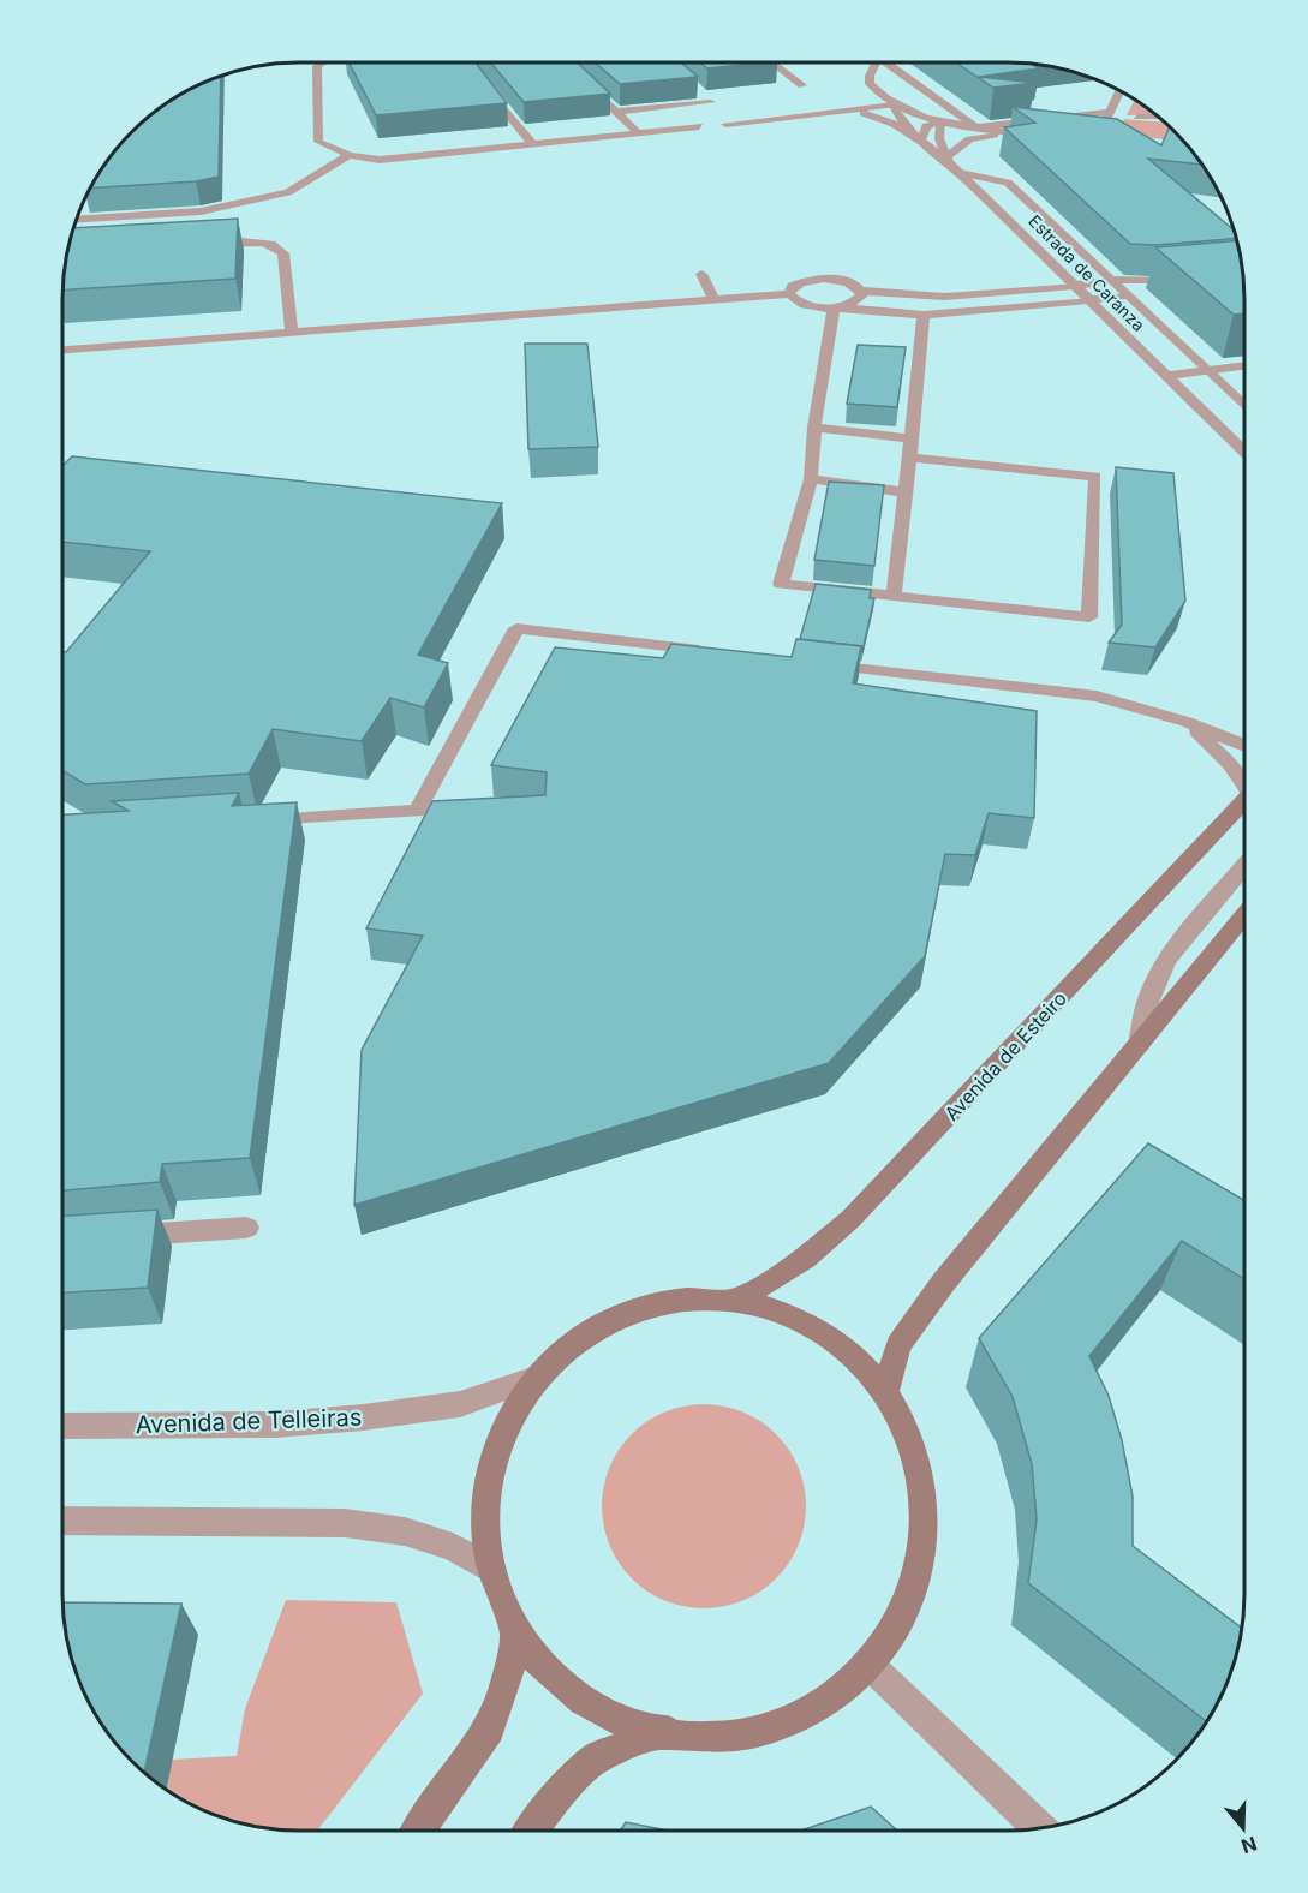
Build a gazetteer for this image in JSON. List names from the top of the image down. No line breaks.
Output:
{"streets":{"main road":["Avenida de Esteiro"],"street":["Estrada de Caranza","Avenida de Telleiras"]},"north":"bottom"}
